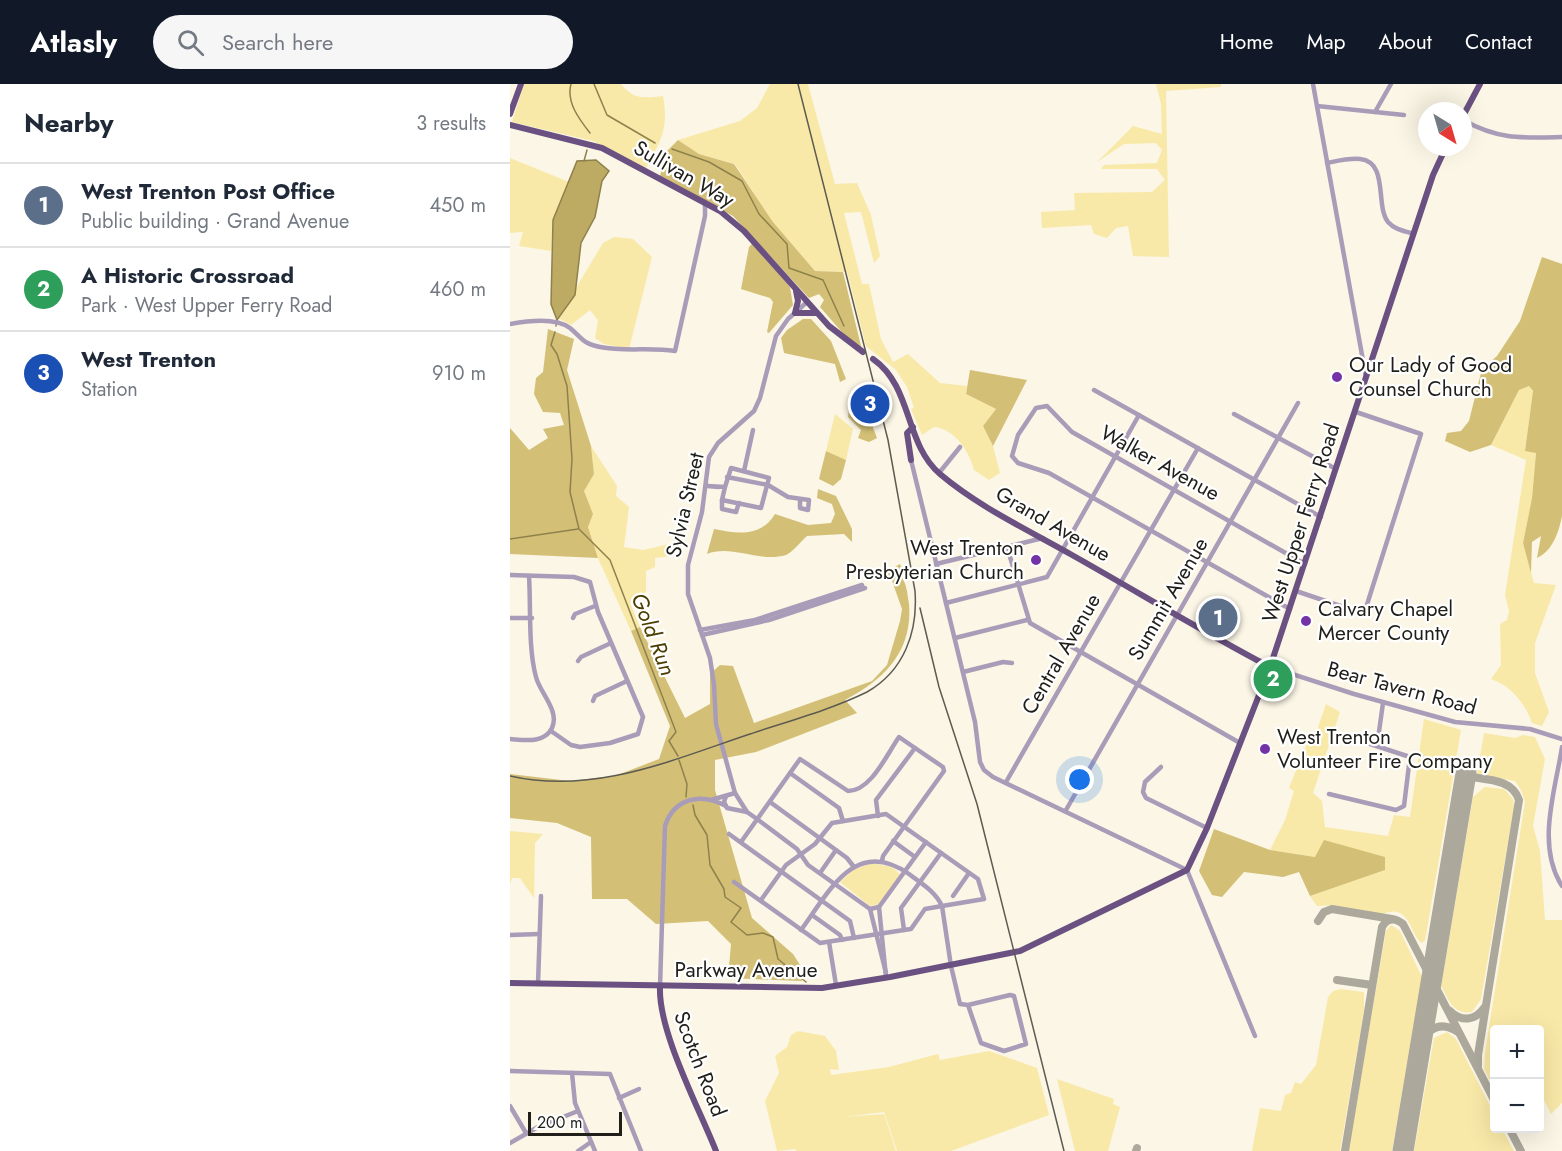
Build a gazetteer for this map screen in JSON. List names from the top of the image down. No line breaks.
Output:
{"streets":{"main road":["Sullivan Way","West Upper Ferry Road","Grand Avenue","Parkway Avenue","Scotch Road"],"street":["Walker Avenue","Sylvia Street","Summit Avenue","Central Avenue","Bear Tavern Road"]},"crossings":[["Sullivan Way","Sylvia Street"],["Walker Avenue","West Upper Ferry Road"],["Walker Avenue","Summit Avenue"],["Walker Avenue","Central Avenue"],["West Upper Ferry Road","Grand Avenue"],["West Upper Ferry Road","Bear Tavern Road"],["West Upper Ferry Road","Parkway Avenue"],["Grand Avenue","Summit Avenue"],["Grand Avenue","Central Avenue"],["Grand Avenue","Bear Tavern Road"],["Parkway Avenue","Scotch Road"]],"water":["Gold Run"],"places":["Our Lady of Good Counsel Church","West Trenton Presbyterian Church","Calvary Chapel Mercer County","West Trenton Volunteer Fire Company"],"scale_bar":"200 m","north":"bottom right","page":{"header":"Atlasly","search":"Search here","nav":["Home","Map","About","Contact"],"heading":["Nearby","3 results"],"list":[{"mark":"1","name":"West Trenton Post Office","note":"Public building · Grand Avenue","value":"450 m"},{"mark":"2","name":"A Historic Crossroad","note":"Park · West Upper Ferry Road","value":"460 m"},{"mark":"3","name":"West Trenton","note":"Station","value":"910 m"}],"pins":["3","1","2"],"map_buttons":["+","−"],"scale":"200 m"}}
